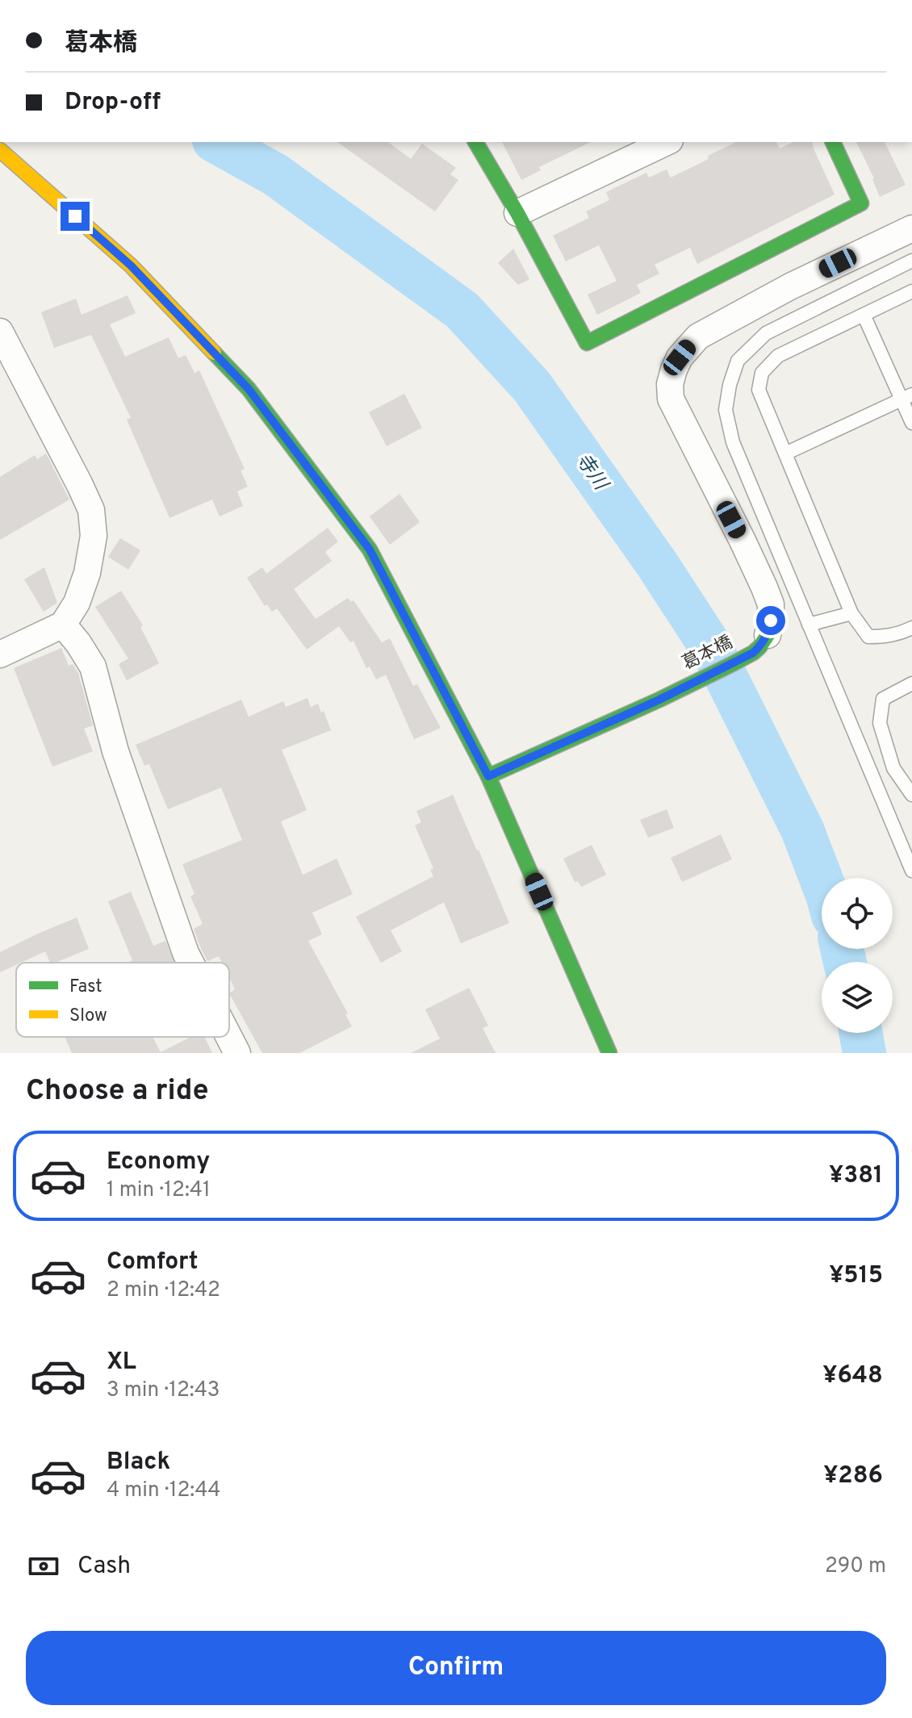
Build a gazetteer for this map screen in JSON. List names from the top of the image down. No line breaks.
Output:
{"streets":{"street":["葛本橋"]},"water":["寺川"],"legend":["Fast","Slow"],"page":{"banner":["葛本橋","Drop-off"],"heading":"Choose a ride","list":[{"name":"Economy","note":"1 min · 12:41","value":"¥381"},{"name":"Comfort","note":"2 min · 12:42","value":"¥515"},{"name":"XL","note":"3 min · 12:43","value":"¥648"},{"name":"Black","note":"4 min · 12:44","value":"¥286"}],"pay":["Cash","290 m"],"buttons":"Confirm"}}
